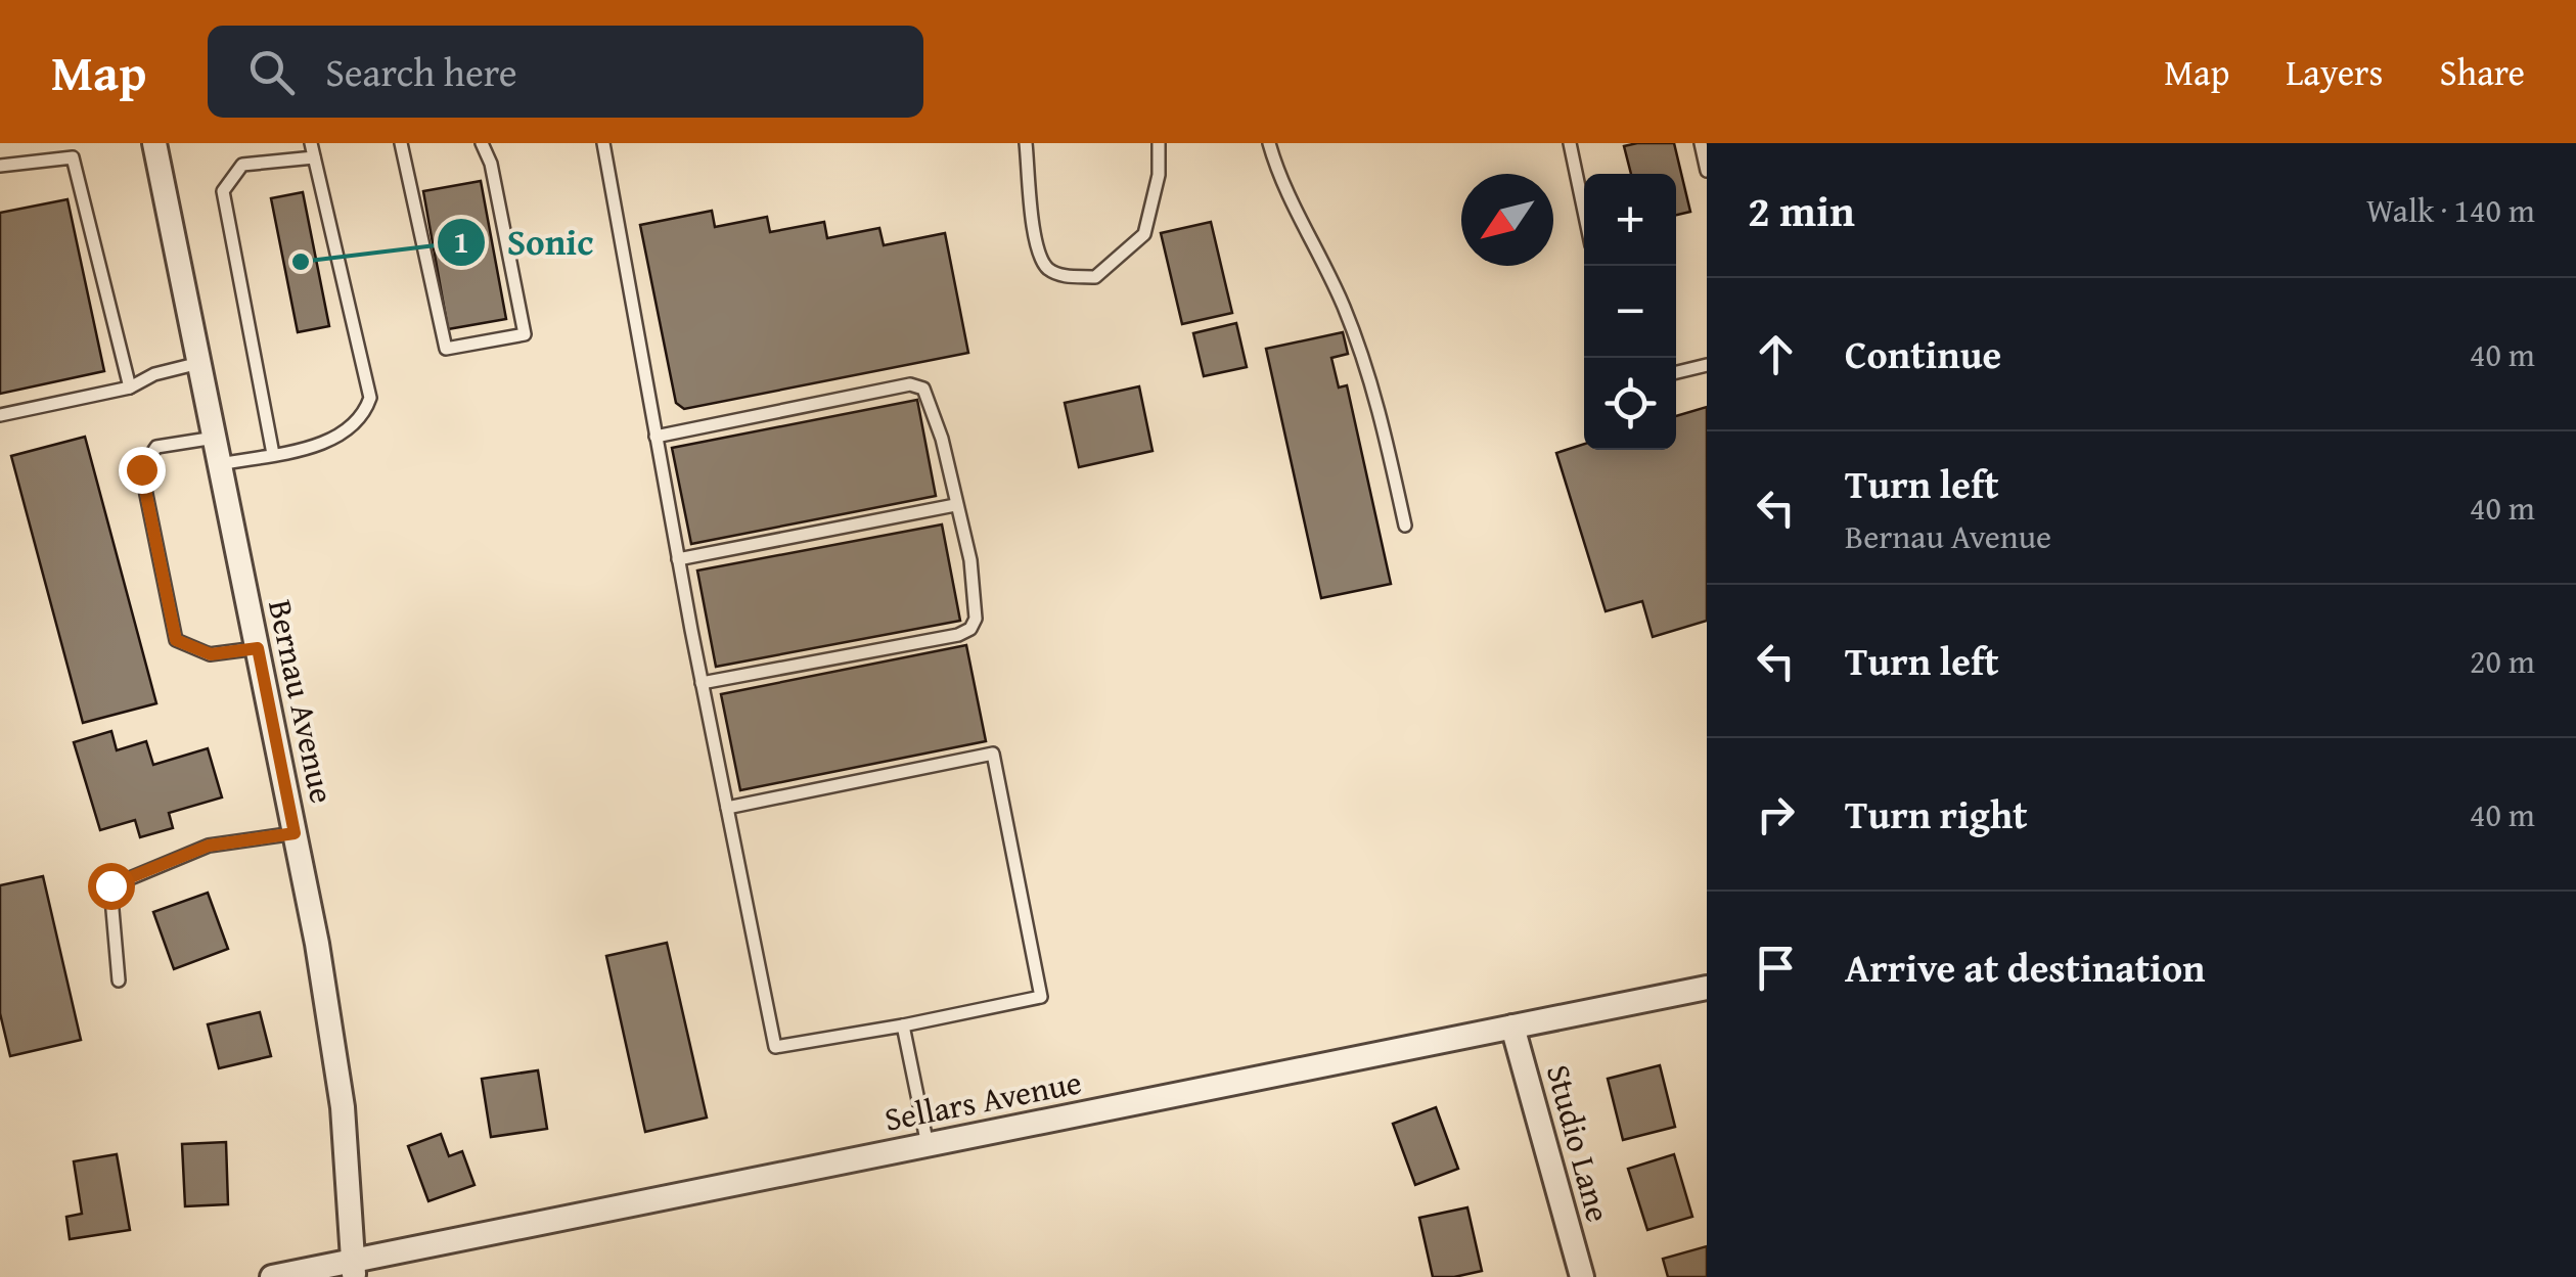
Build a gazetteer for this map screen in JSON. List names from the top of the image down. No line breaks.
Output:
{"streets":{"street":["Bernau Avenue","Sellars Avenue","Studio Lane"]},"crossings":[["Bernau Avenue","Sellars Avenue"],["Sellars Avenue","Studio Lane"]],"places":["Sonic"],"north":"bottom left","page":{"header":"Map","search":"Search here","nav":["Map","Layers","Share"],"heading":["2 min","Walk · 140 m"],"map_buttons":["+","−"],"list":[["Continue","40 m"],["Turn left","Bernau Avenue","40 m"],["Turn left","20 m"],["Turn right","40 m"],"Arrive at destination"]}}
